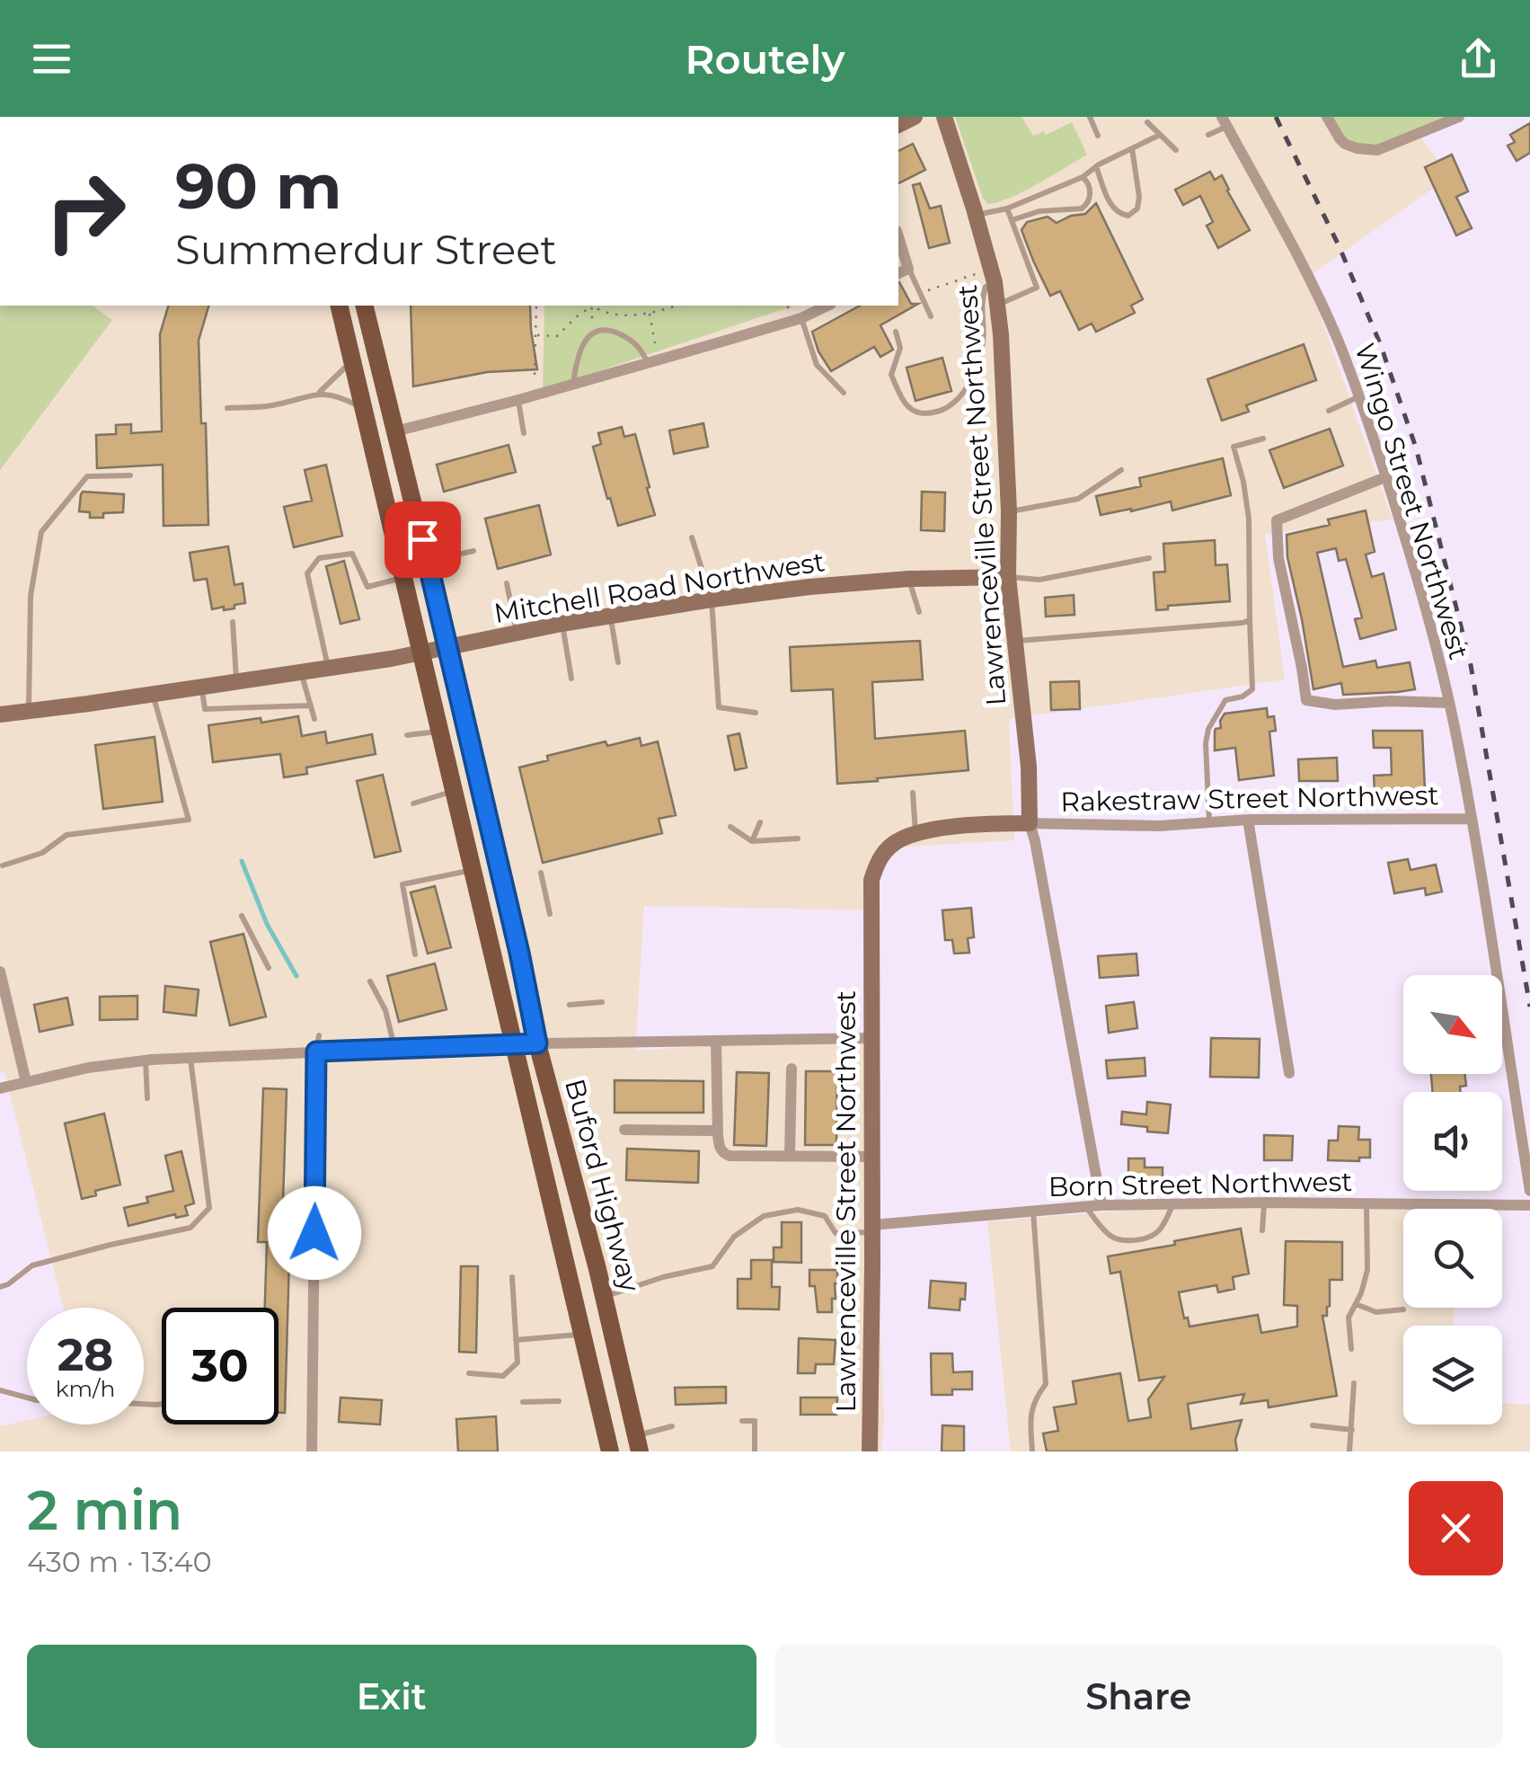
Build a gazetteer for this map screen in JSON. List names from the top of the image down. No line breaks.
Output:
{"streets":{"main road":["Buford Highway"],"street":["Lawrenceville Street Northwest","Wingo Street Northwest","Mitchell Road Northwest","Rakestraw Street Northwest","Born Street Northwest"]},"crossings":[["Lawrenceville Street Northwest","Mitchell Road Northwest"],["Lawrenceville Street Northwest","Rakestraw Street Northwest"],["Lawrenceville Street Northwest","Born Street Northwest"],["Wingo Street Northwest","Rakestraw Street Northwest"],["Mitchell Road Northwest","Buford Highway"]],"north":"bottom right","page":{"header":"Routely","turn":["90 m","Summerdur Street"],"speed":"28 km/h","limit":"30","heading":["2 min","430 m · 13:40"],"buttons":["Exit","Share"]}}
